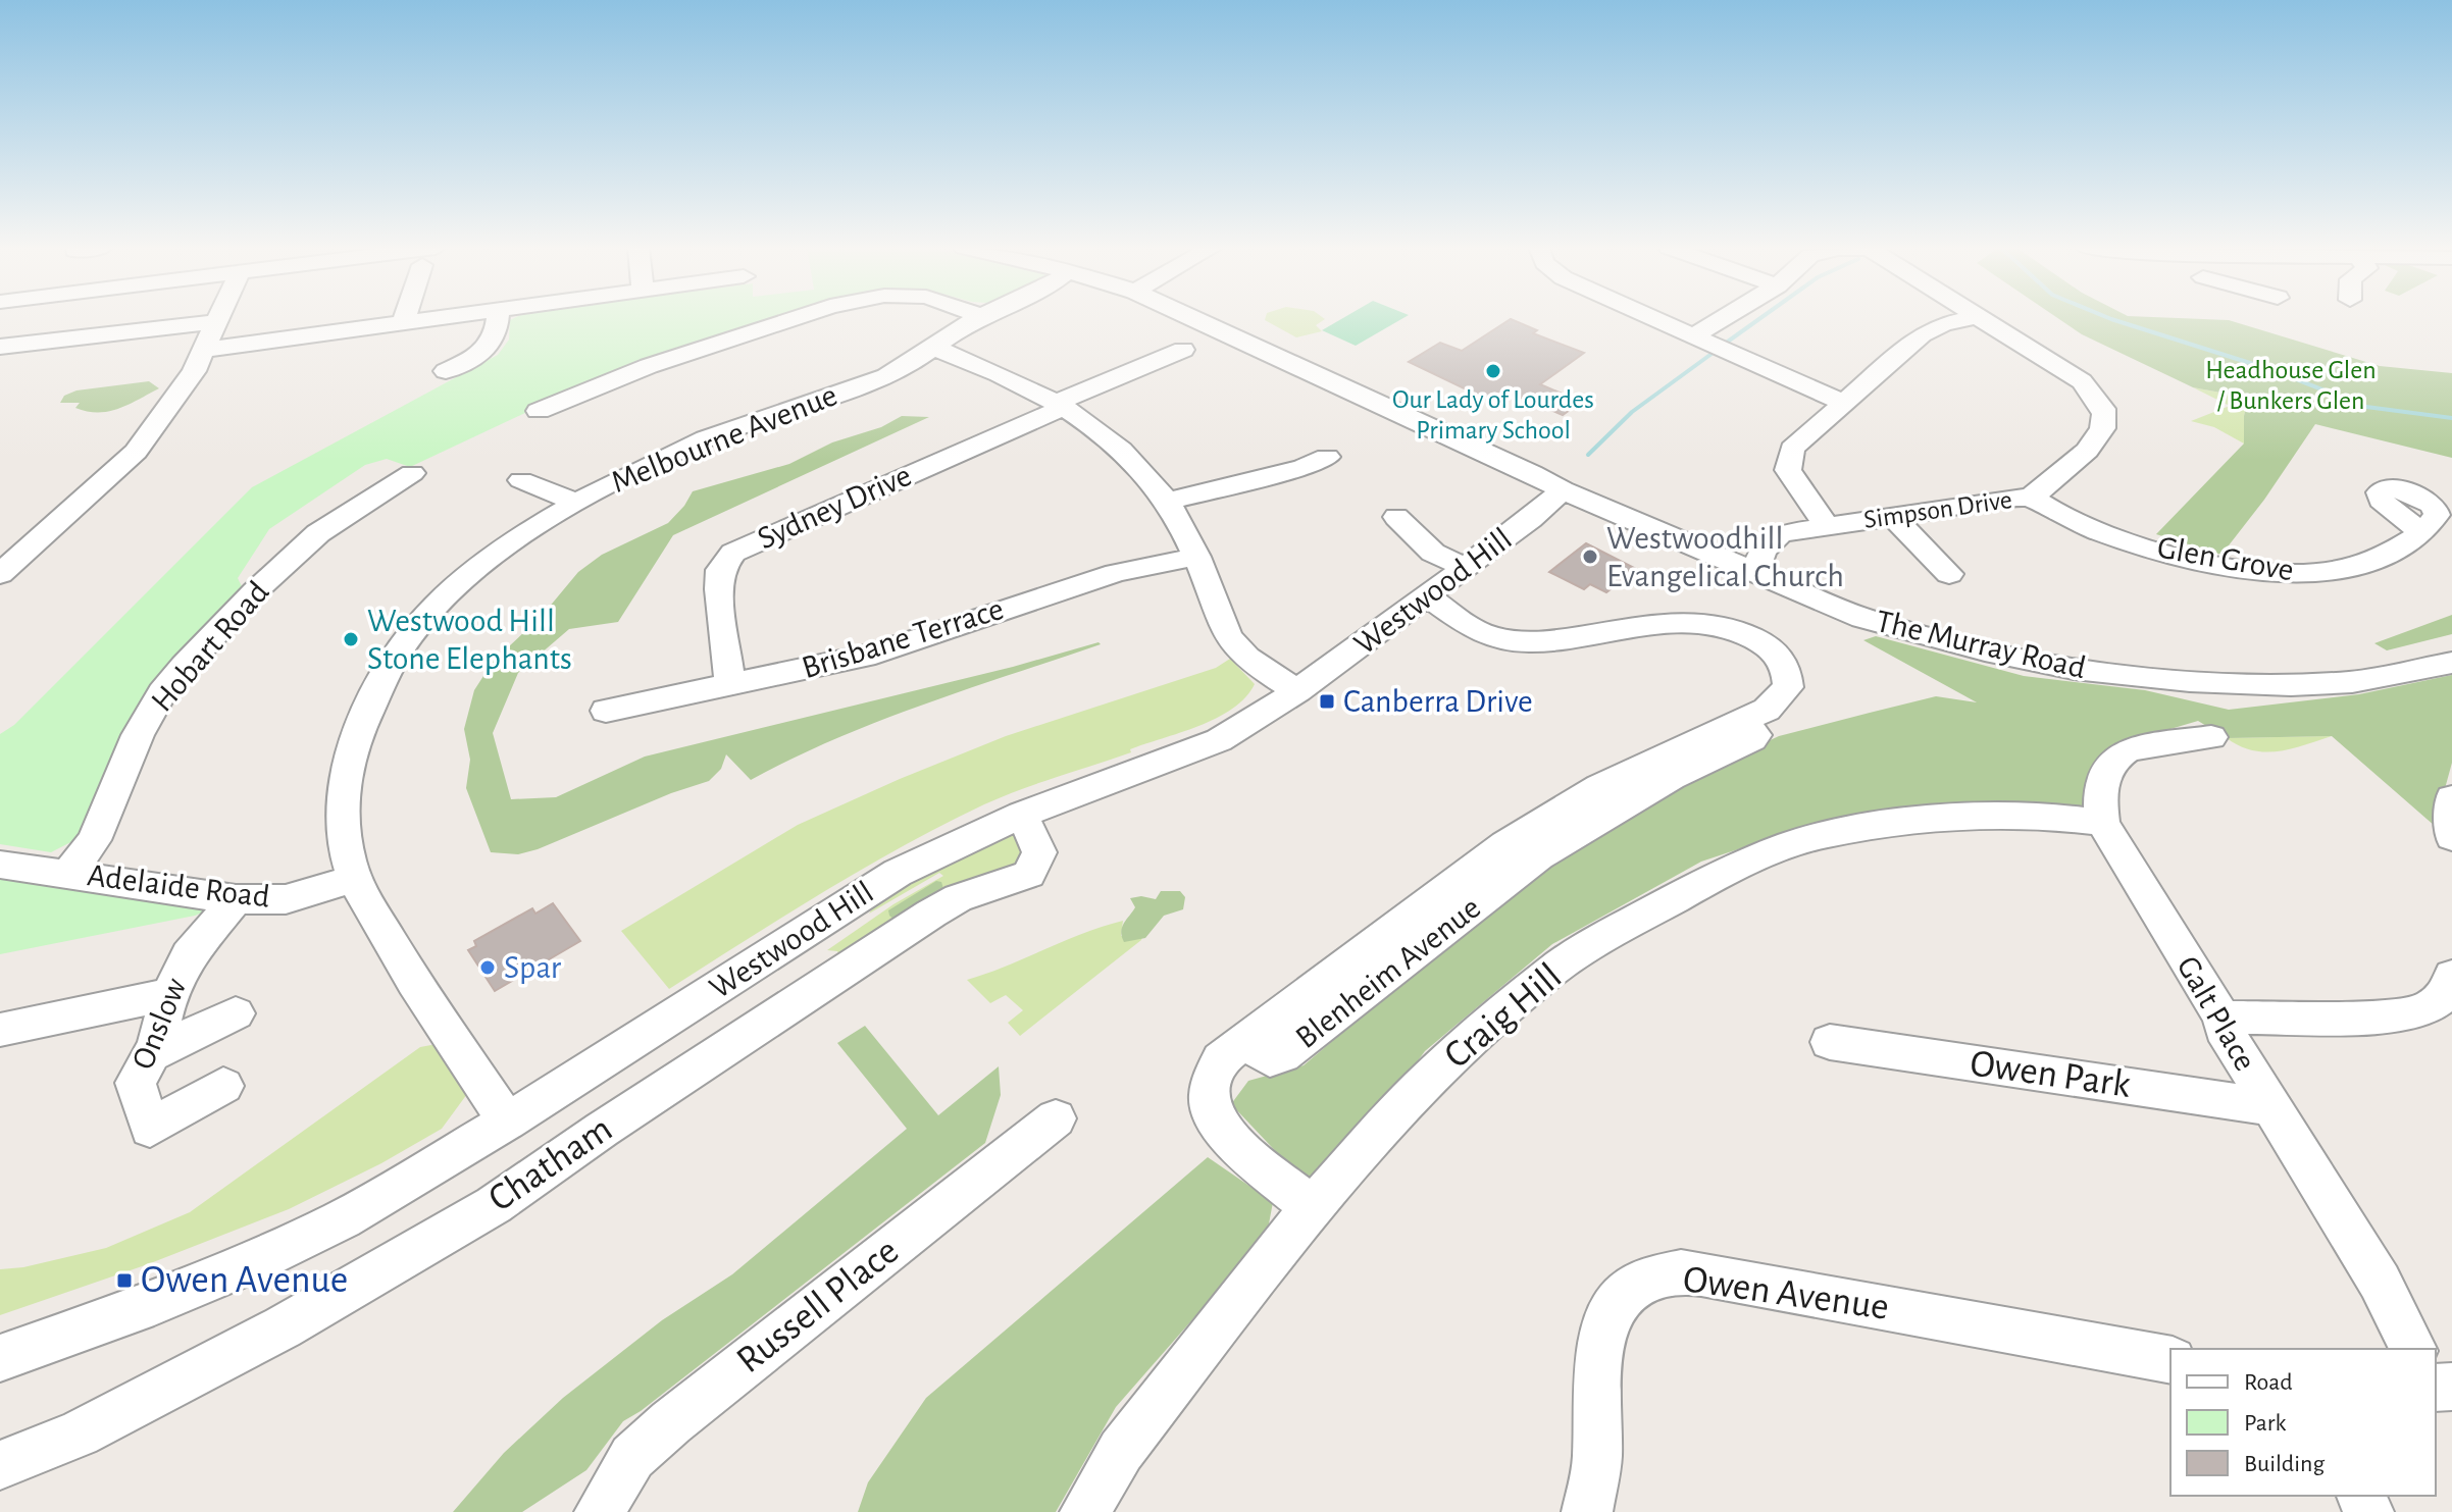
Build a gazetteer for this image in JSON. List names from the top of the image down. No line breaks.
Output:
{"streets":{"street":["Melbourne Avenue","Sydney Drive","Simpson Drive","Glen Grove","Westwood Hill","Brisbane Terrace","The Murray Road","Hobart Road","Adelaide Road","Blenheim Avenue","Galt Place","Craig Hill","Onslow","Owen Park","Chatham","Owen Avenue","Russell Place"]},"crossings":[["Melbourne Avenue","Westwood Hill"],["Melbourne Avenue","Adelaide Road"],["Sydney Drive","Brisbane Terrace"],["Simpson Drive","Glen Grove"],["Simpson Drive","The Murray Road"],["Westwood Hill","The Murray Road"],["Westwood Hill","Blenheim Avenue"],["Westwood Hill","Chatham"],["Hobart Road","Adelaide Road"],["Adelaide Road","Onslow"],["Blenheim Avenue","Craig Hill"],["Galt Place","Craig Hill"],["Galt Place","Owen Park"]],"parks":["Headhouse Glen / Bunkers Glen"],"places":{"other":["Our Lady of Lourdes Primary School","Westwoodhill Evangelical Church","Westwood Hill Stone Elephants","Spar"],"transit":["Canberra Drive","Owen Avenue"]},"legend":["Road","Park","Building"]}
